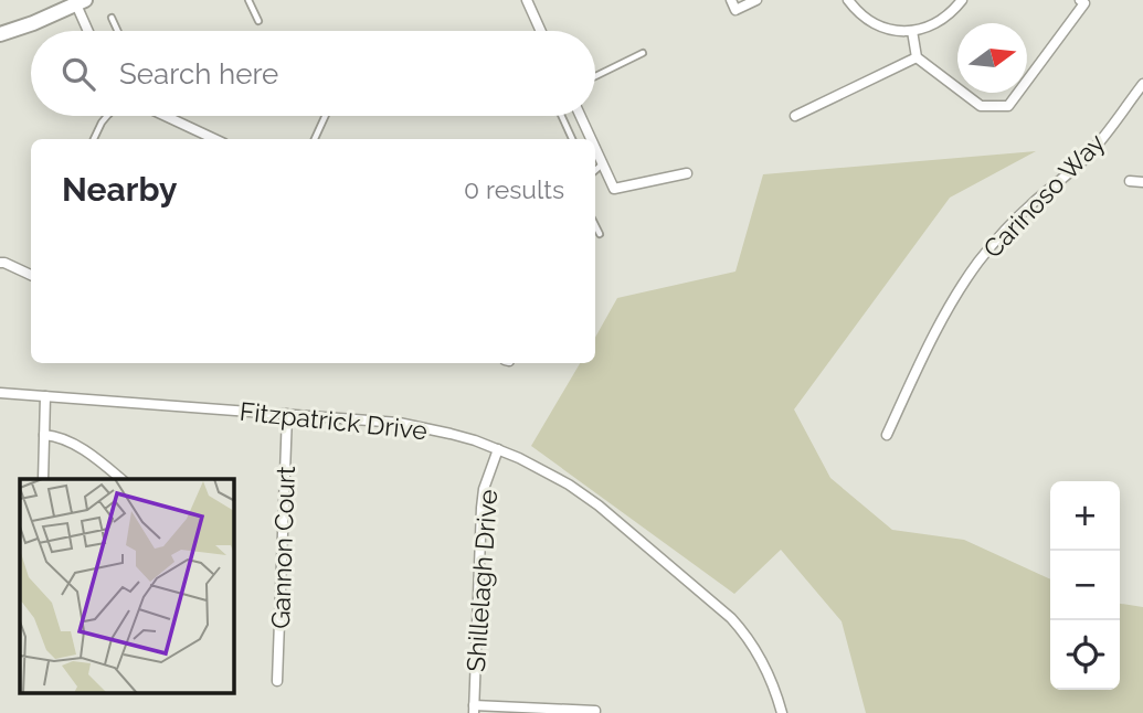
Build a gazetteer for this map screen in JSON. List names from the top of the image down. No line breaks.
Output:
{"streets":{"street":["Carinoso Way","Fitzpatrick Drive","Gannon Court","Shillelagh Drive"]},"crossings":[["Fitzpatrick Drive","Gannon Court"],["Fitzpatrick Drive","Shillelagh Drive"]],"north":"right","page":{"search":"Search here","heading":["Nearby","0 results"],"map_buttons":["+","−"]}}
